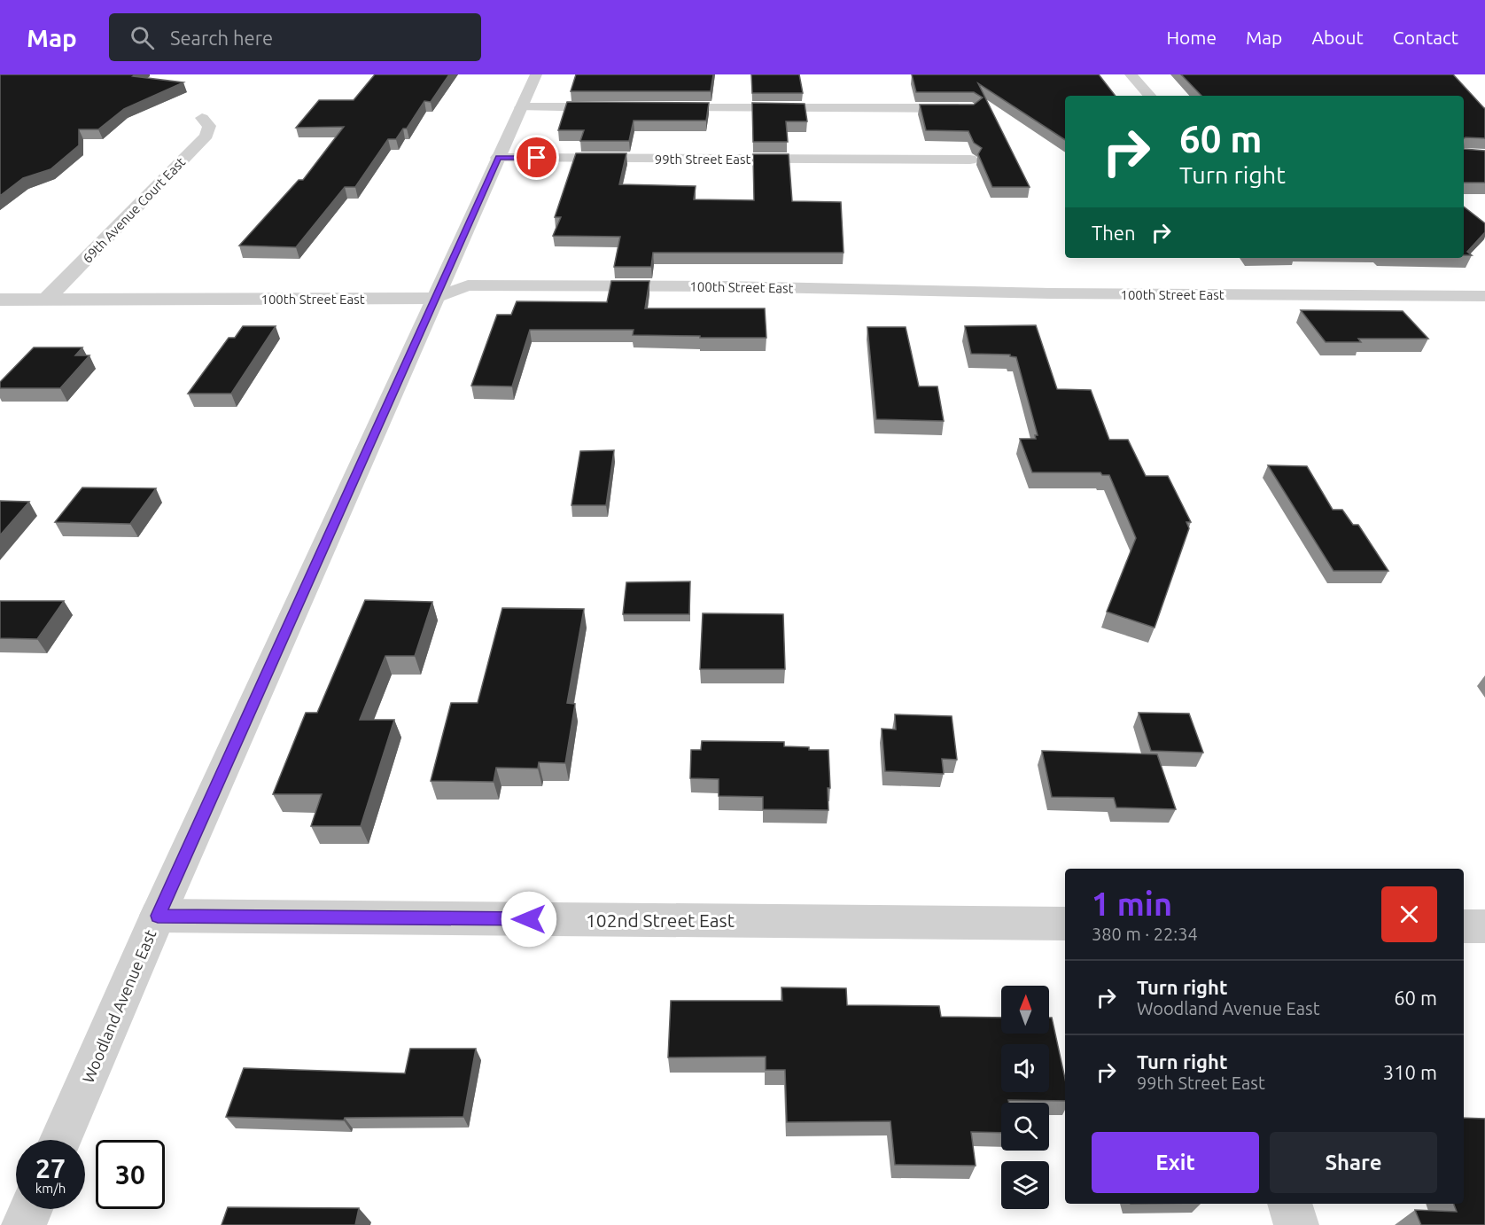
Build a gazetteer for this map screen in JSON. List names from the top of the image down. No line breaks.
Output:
{"streets":{"street":["99th Street East","69th Avenue Court East","100th Street East","102nd Street East","Woodland Avenue East"]},"crossings":[["99th Street East","Woodland Avenue East"],["69th Avenue Court East","100th Street East"],["100th Street East","Woodland Avenue East"],["102nd Street East","Woodland Avenue East"]],"north":"top","page":{"header":"Map","search":"Search here","nav":["Home","Map","About","Contact"],"turn":["60 m","Turn right"],"then":"Then","heading":["1 min","380 m · 22:34"],"list":[{"name":"Turn right","note":"Woodland Avenue East","value":"60 m"},{"name":"Turn right","note":"99th Street East","value":"310 m"}],"buttons":["Exit","Share"],"speed":"27 km/h","limit":"30"}}
